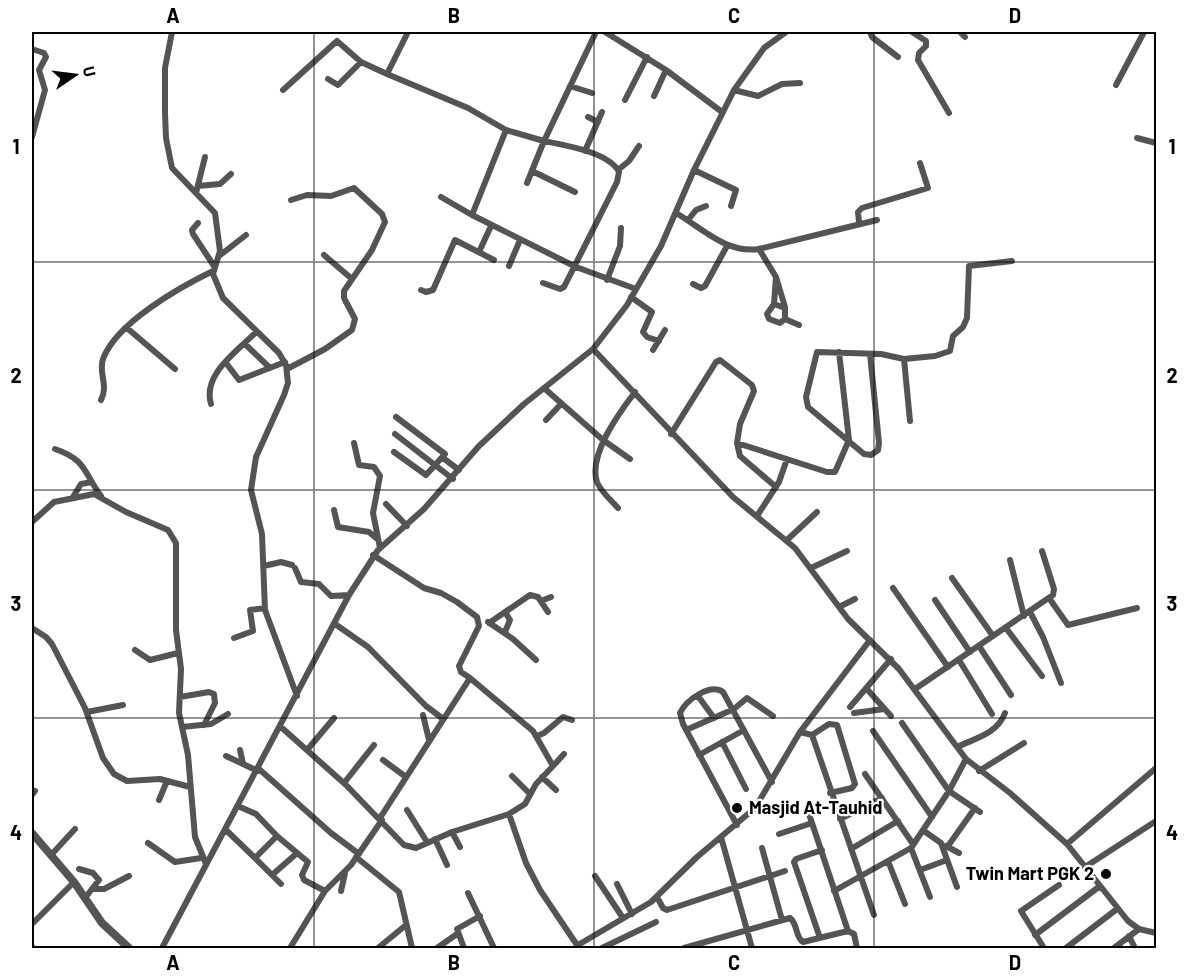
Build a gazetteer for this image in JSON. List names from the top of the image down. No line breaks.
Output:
{"places":["Masjid At-Tauhid","Twin Mart PGK 2"],"north":"right","grid":{"columns":["A","B","C","D"],"rows":["1","2","3","4"]}}
